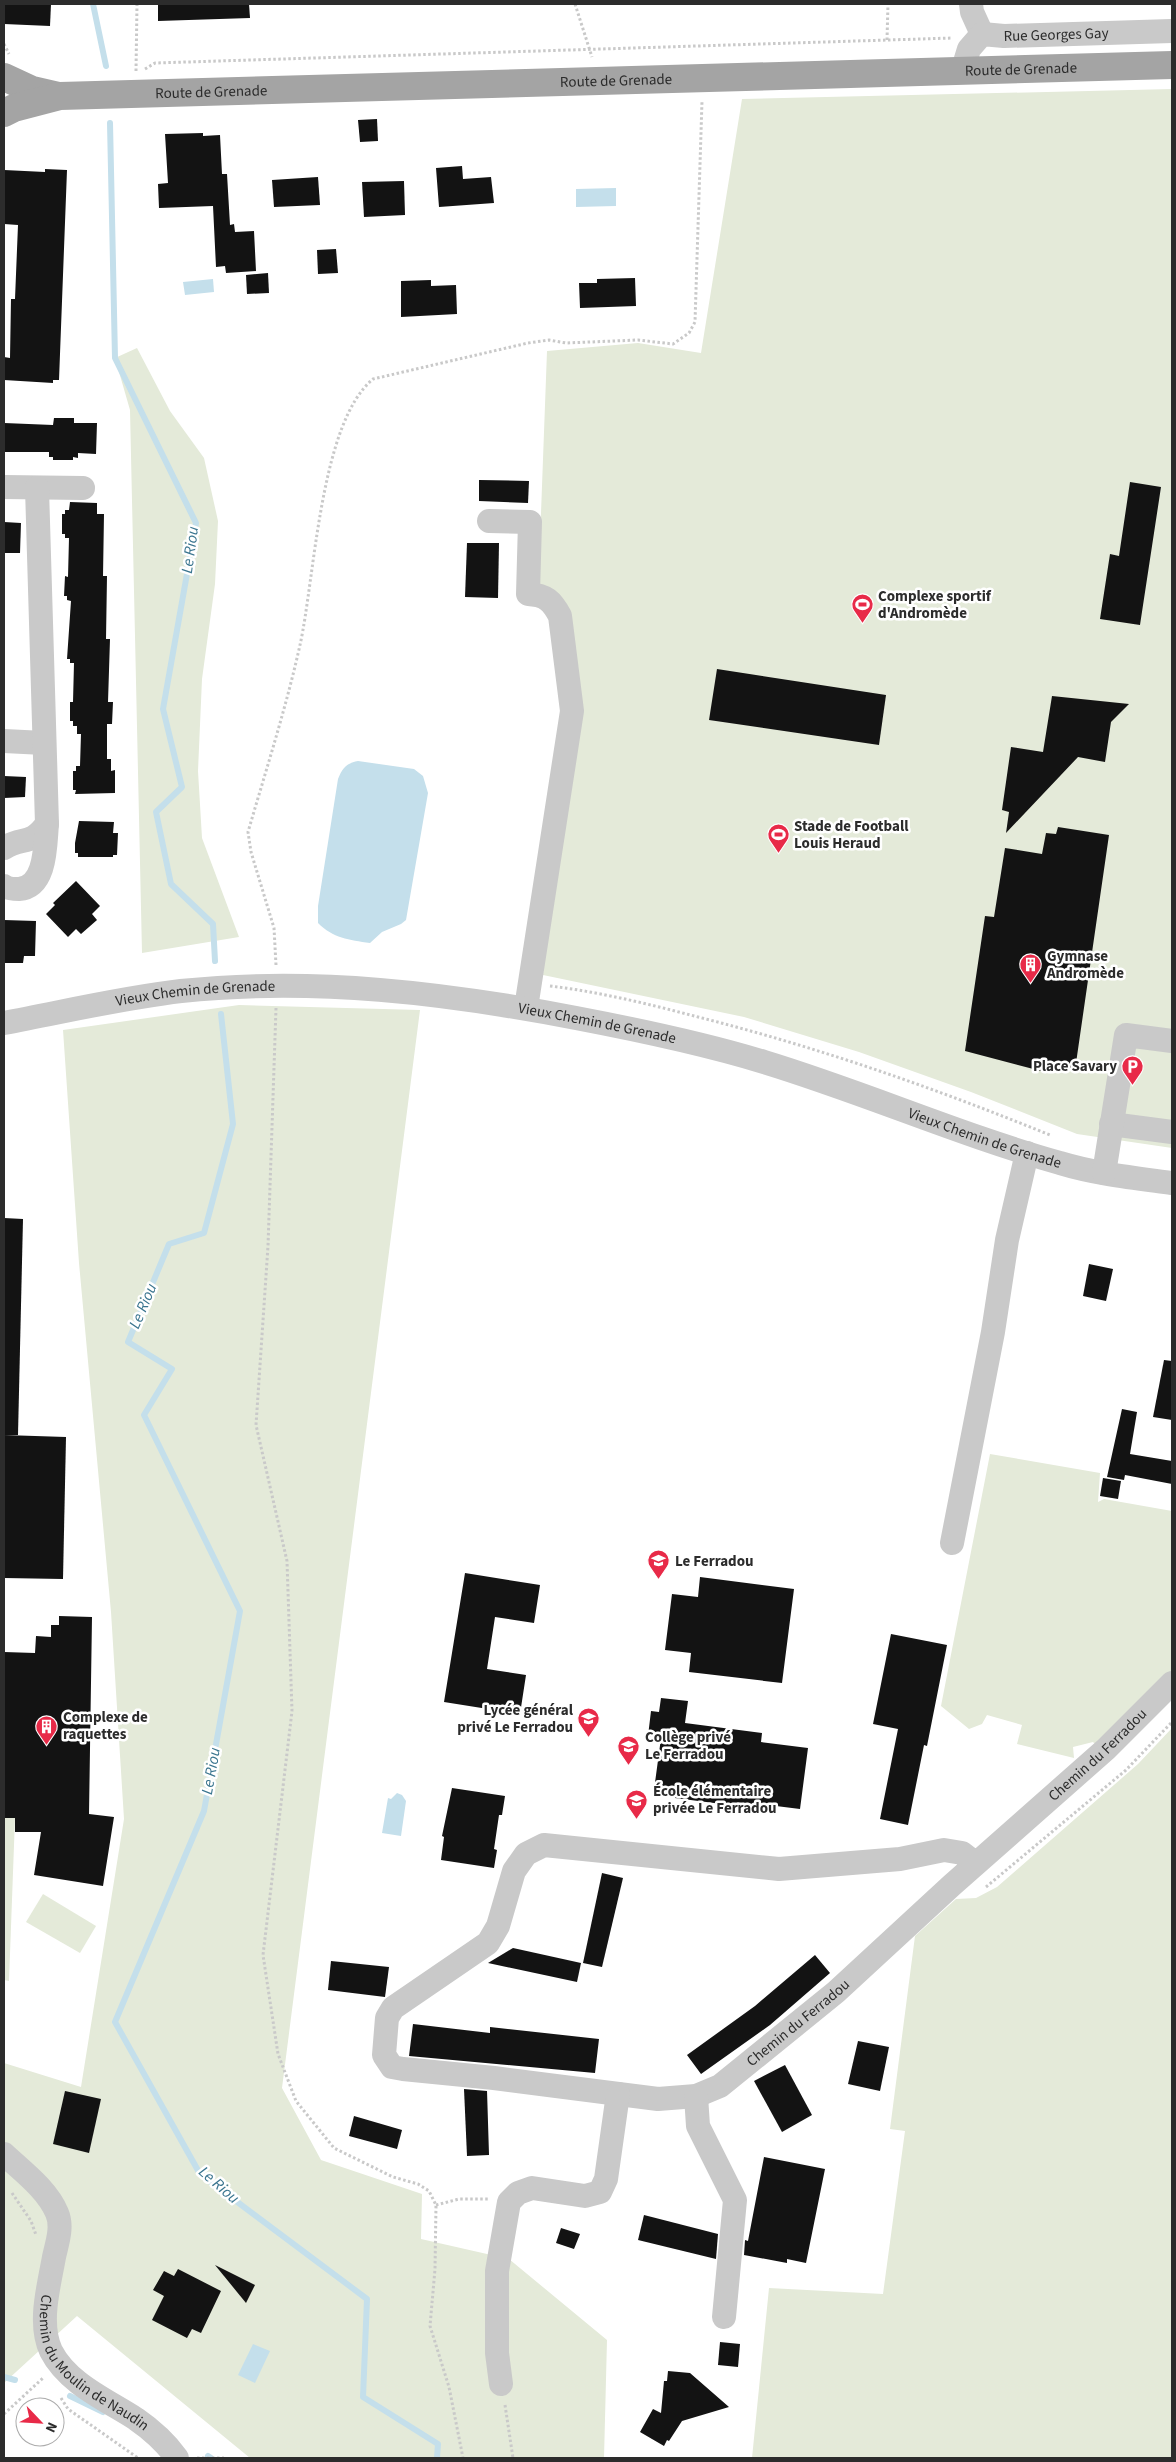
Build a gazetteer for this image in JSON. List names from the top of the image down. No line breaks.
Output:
{"streets":{"main road":["Route de Grenade"],"street":["Rue Georges Gay","Vieux Chemin de Grenade","Chemin du Ferradou","Chemin du Moulin de Naudin"]},"crossings":[["Rue Georges Gay","Route de Grenade"]],"water":["Le Riou"],"places":{"sports":["Complexe sportif d'Andromède","Stade de Football Louis Heraud"],"building":["Gymnase Andromède","Complexe de raquettes"],"parking":["Place Savary"],"school or university":["Le Ferradou","Lycée général privé Le Ferradou","Collège privé Le Ferradou","École élémentaire privée Le Ferradou"]},"north":"bottom right"}
